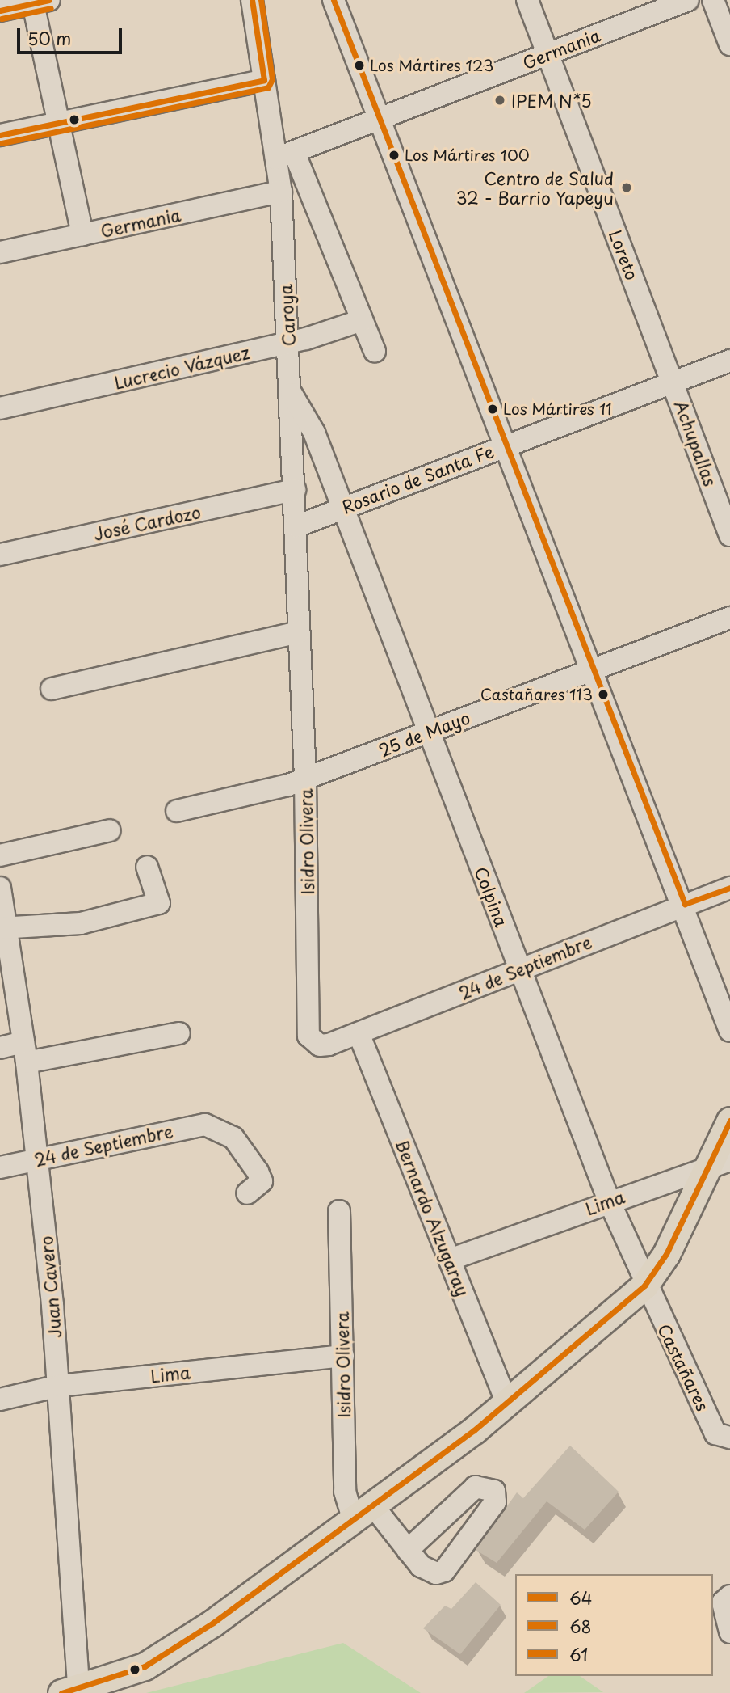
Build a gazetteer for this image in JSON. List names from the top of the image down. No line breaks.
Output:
{"streets":{"street":["Germania","Loreto","Caroya","Lucrecio Vázquez","Achupallas","Rosario de Santa Fe","José Cardozo","25 de Mayo","Isidro Olivera","Colpina","24 de Septiembre","Lima","Bernardo Alzugaray","Juan Cavero","Castañares"]},"crossings":[["Germania","Loreto"],["Germania","Caroya"],["Loreto","Achupallas"],["Loreto","Rosario de Santa Fe"],["Caroya","Lucrecio Vázquez"],["Caroya","Rosario de Santa Fe"],["Caroya","José Cardozo"],["Caroya","Isidro Olivera"],["Caroya","Colpina"],["Achupallas","Rosario de Santa Fe"],["Rosario de Santa Fe","Colpina"],["25 de Mayo","Isidro Olivera"],["25 de Mayo","Colpina"],["Isidro Olivera","24 de Septiembre"],["Isidro Olivera","Lima"],["Colpina","24 de Septiembre"],["Colpina","Lima"],["Colpina","Castañares"],["24 de Septiembre","Bernardo Alzugaray"],["24 de Septiembre","Juan Cavero"],["Lima","Bernardo Alzugaray"],["Lima","Juan Cavero"]],"places":["Los Mártires 123","IPEM N*5","Los Mártires 100","Centro de Salud 32 - Barrio Yapeyu","Los Mártires 11","Castañares 113"],"lines":["transit line 64","transit line 61","transit line 68"],"legend":["64","68","61"],"scale_bar":"50 m"}
